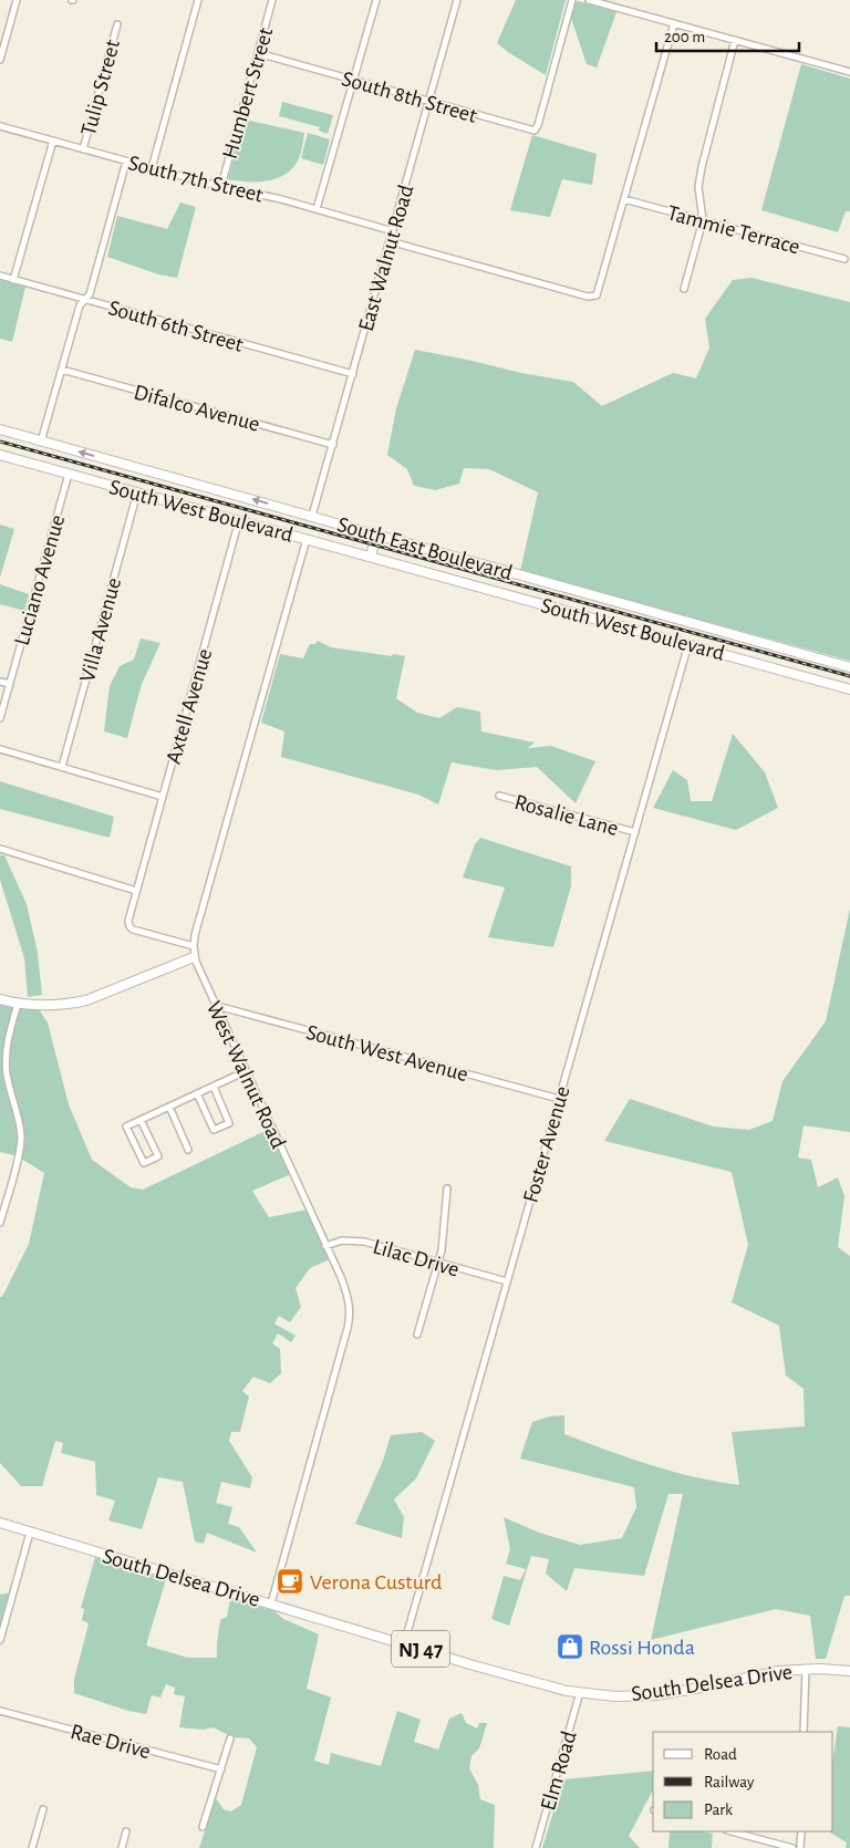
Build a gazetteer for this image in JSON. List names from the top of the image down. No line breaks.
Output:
{"streets":{"main road":["South West Boulevard","South East Boulevard","South Delsea Drive","NJ 47"],"street":["Tulip Street","Humbert Street","South 8th Street","South 7th Street","Tammie Terrace","East Walnut Road","South 6th Street","Difalco Avenue","Luciano Avenue","Villa Avenue","Axtell Avenue","Rosalie Lane","South West Avenue","West Walnut Road","Foster Avenue","Lilac Drive","Rae Drive","Elm Road"]},"crossings":[["Tulip Street","South 7th Street"],["Humbert Street","South 8th Street"],["Humbert Street","South 7th Street"],["South 8th Street","East Walnut Road"],["South 7th Street","East Walnut Road"],["East Walnut Road","South 6th Street"],["East Walnut Road","Difalco Avenue"],["East Walnut Road","South East Boulevard"],["South West Boulevard","Luciano Avenue"],["South West Boulevard","Villa Avenue"],["South West Boulevard","Axtell Avenue"],["South West Boulevard","West Walnut Road"],["South West Boulevard","Foster Avenue"],["Axtell Avenue","West Walnut Road"],["Rosalie Lane","Foster Avenue"],["South West Avenue","West Walnut Road"],["South West Avenue","Foster Avenue"],["West Walnut Road","Lilac Drive"],["West Walnut Road","South Delsea Drive"],["Foster Avenue","Lilac Drive"],["Foster Avenue","South Delsea Drive"],["South Delsea Drive","Elm Road"]],"places":{"cafe":["Verona Custurd"],"shop":["Rossi Honda"]},"legend":["Road","Railway","Park"],"scale_bar":"200 m"}
